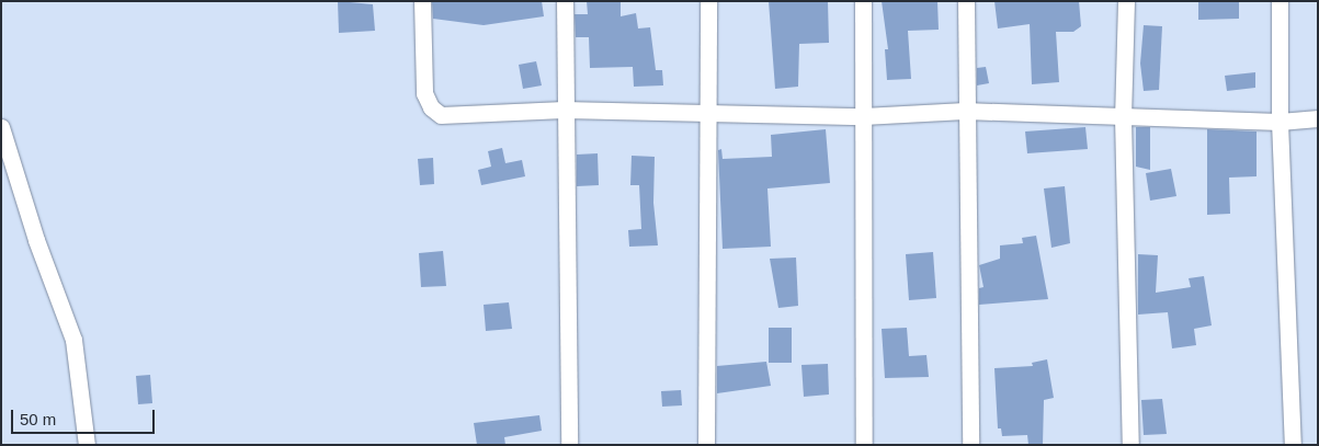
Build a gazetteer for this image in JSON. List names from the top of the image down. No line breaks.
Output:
{"scale_bar":"50 m"}
